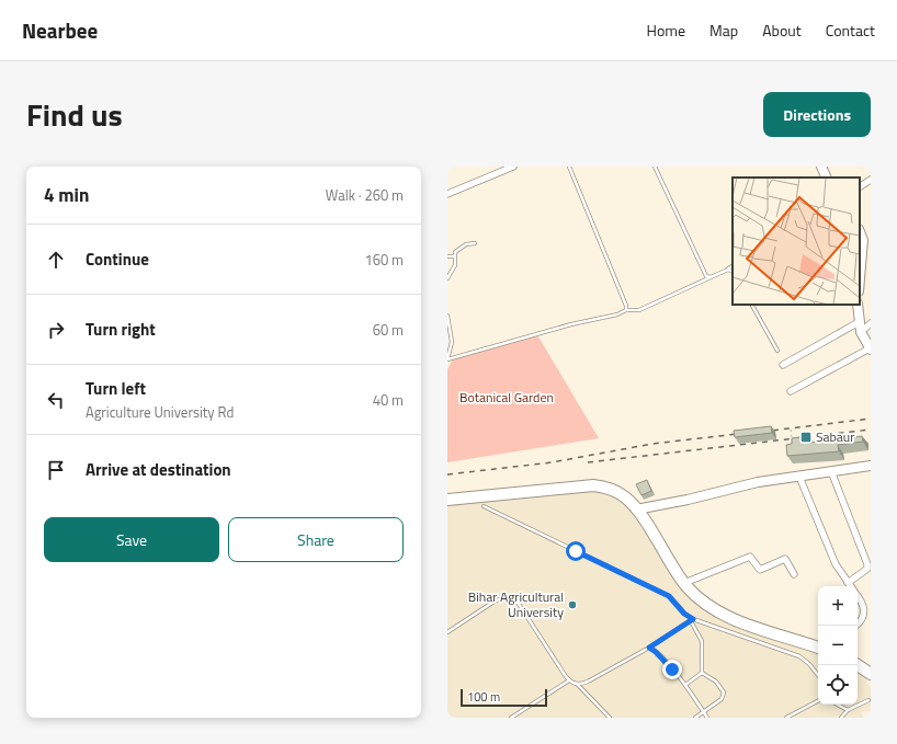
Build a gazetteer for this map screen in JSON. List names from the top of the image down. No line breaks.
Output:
{"parks":["Botanical Garden"],"places":{"transit":["Sabaur"],"other":["Bihar Agricultural University"]},"scale_bar":"100 m","page":{"header":"Nearbee","nav":["Home","Map","About","Contact"],"title":"Find us","buttons":["Directions",["Save","Share"]],"heading":["4 min","Walk · 260 m"],"list":[["Continue","160 m"],["Turn right","60 m"],["Turn left","Agriculture University Rd","40 m"],"Arrive at destination"],"map_buttons":["+","−"],"scale":"100 m"}}
